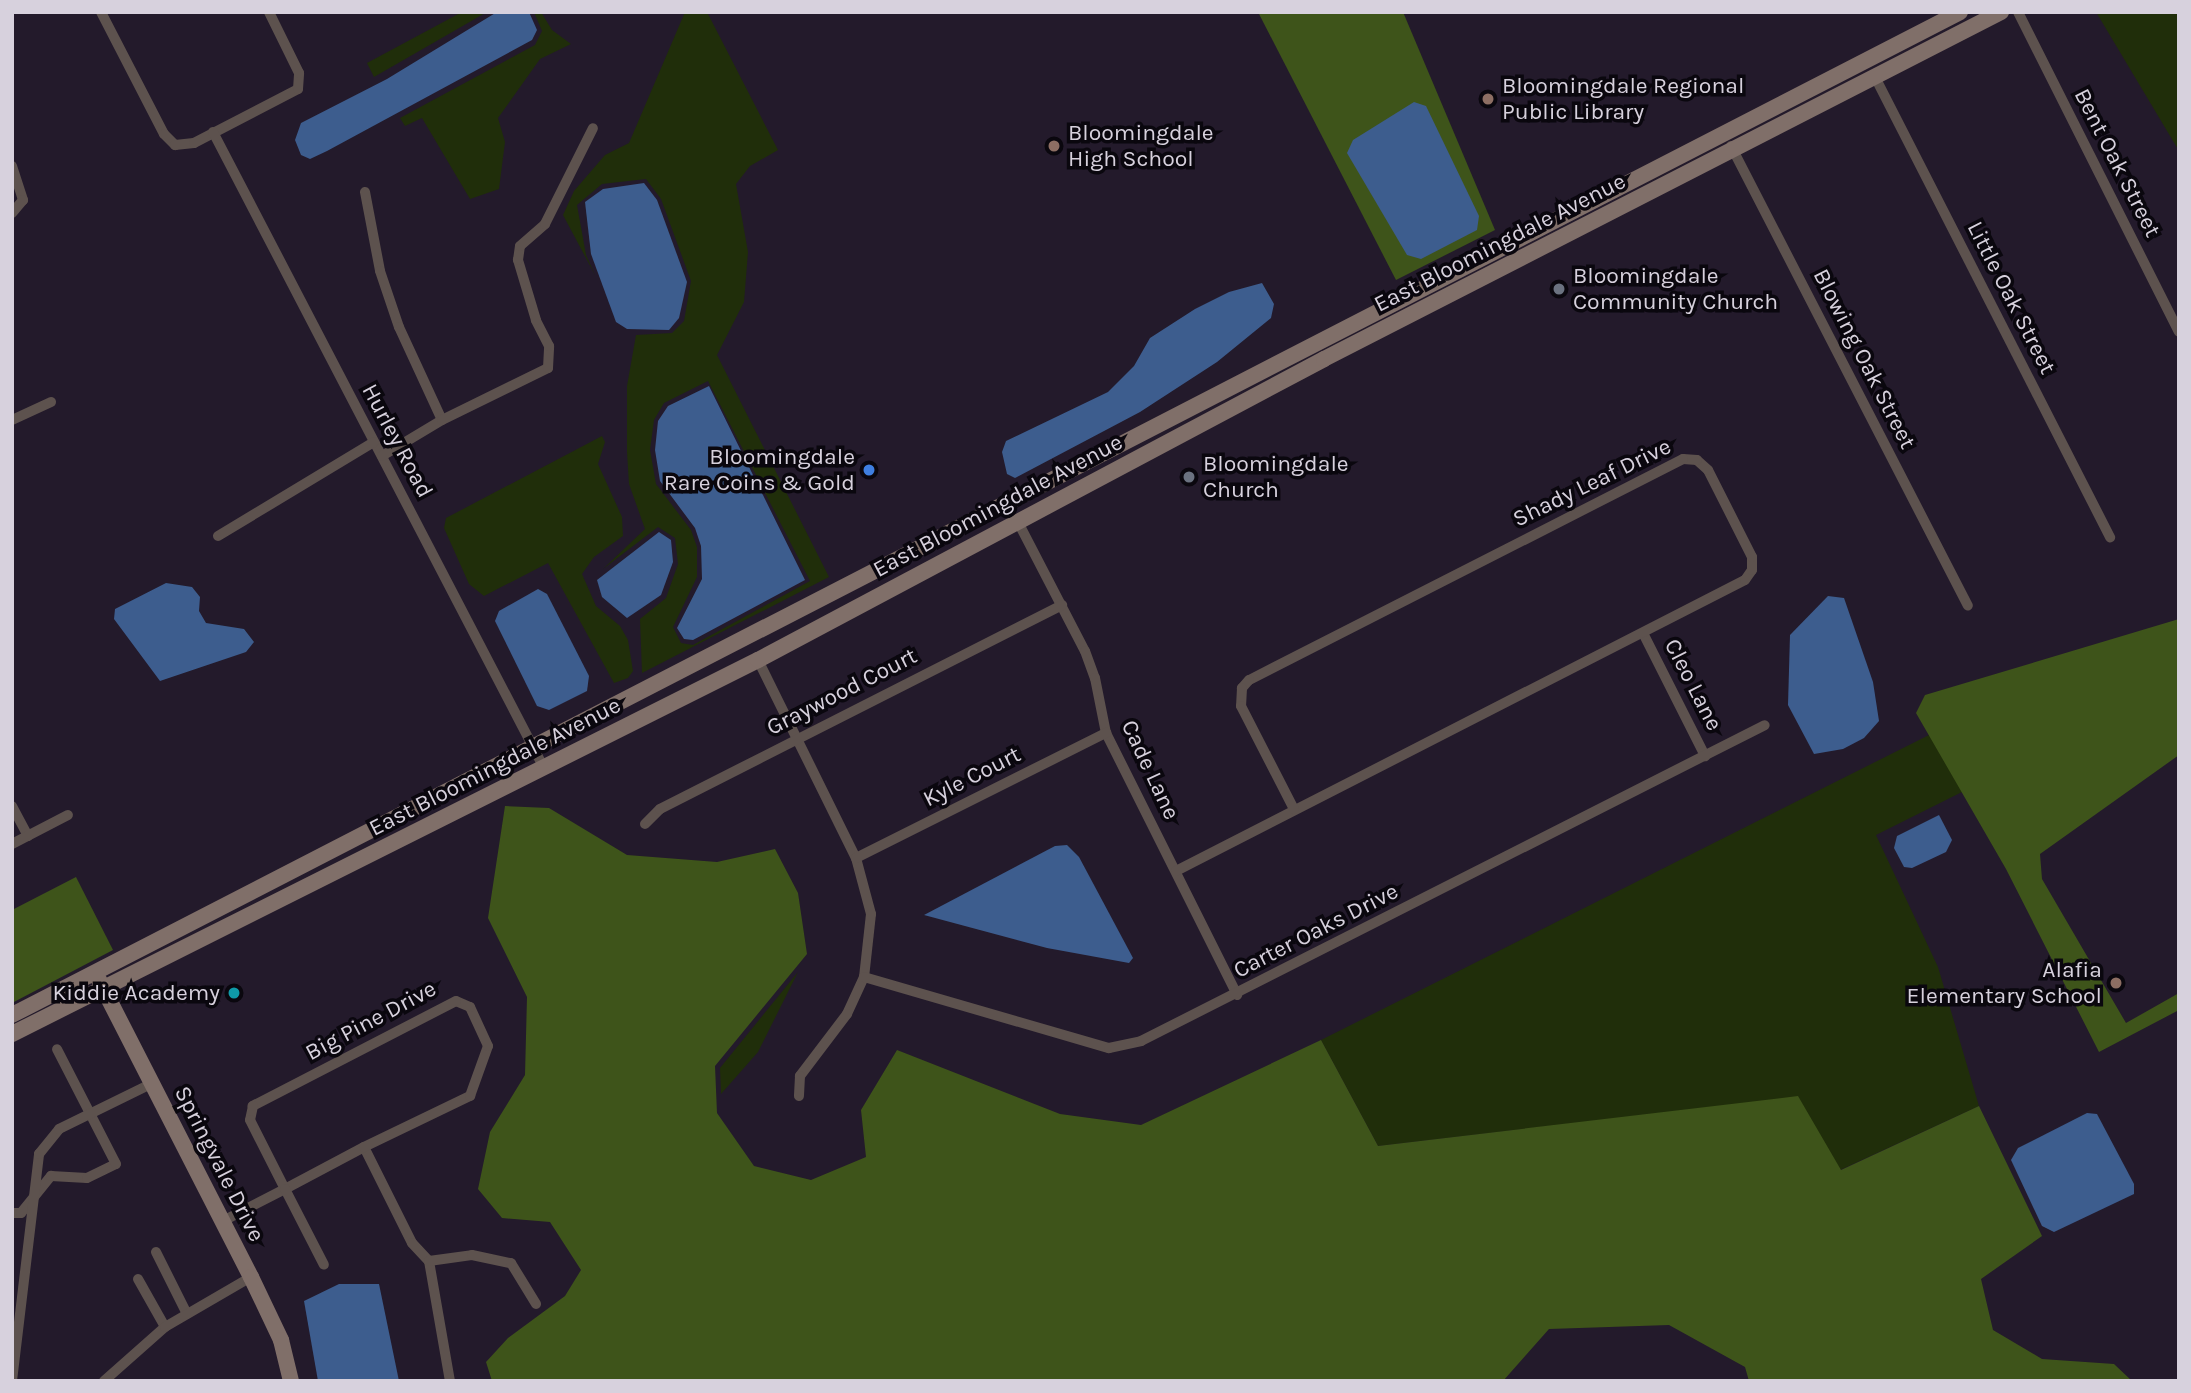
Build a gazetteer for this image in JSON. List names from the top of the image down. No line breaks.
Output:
{"streets":{"main road":["East Bloomingdale Avenue","Springvale Drive"],"street":["Bent Oak Street","Little Oak Street","Blowing Oak Street","Hurley Road","Shady Leaf Drive","Cleo Lane","Graywood Court","Cade Lane","Kyle Court","Carter Oaks Drive","Big Pine Drive"]},"crossings":[["East Bloomingdale Avenue","Little Oak Street"],["East Bloomingdale Avenue","Blowing Oak Street"],["East Bloomingdale Avenue","Hurley Road"],["East Bloomingdale Avenue","Cade Lane"],["East Bloomingdale Avenue","Springvale Drive"],["Shady Leaf Drive","Cleo Lane"],["Shady Leaf Drive","Cade Lane"],["Cleo Lane","Carter Oaks Drive"],["Graywood Court","Cade Lane"],["Cade Lane","Kyle Court"],["Cade Lane","Carter Oaks Drive"],["Big Pine Drive","Springvale Drive"]],"places":["Bloomingdale Regional Public Library","Bloomingdale High School","Bloomingdale Community Church","Bloomingdale Rare Coins & Gold","Bloomingdale Church","Alafia Elementary School","Kiddie Academy"]}
